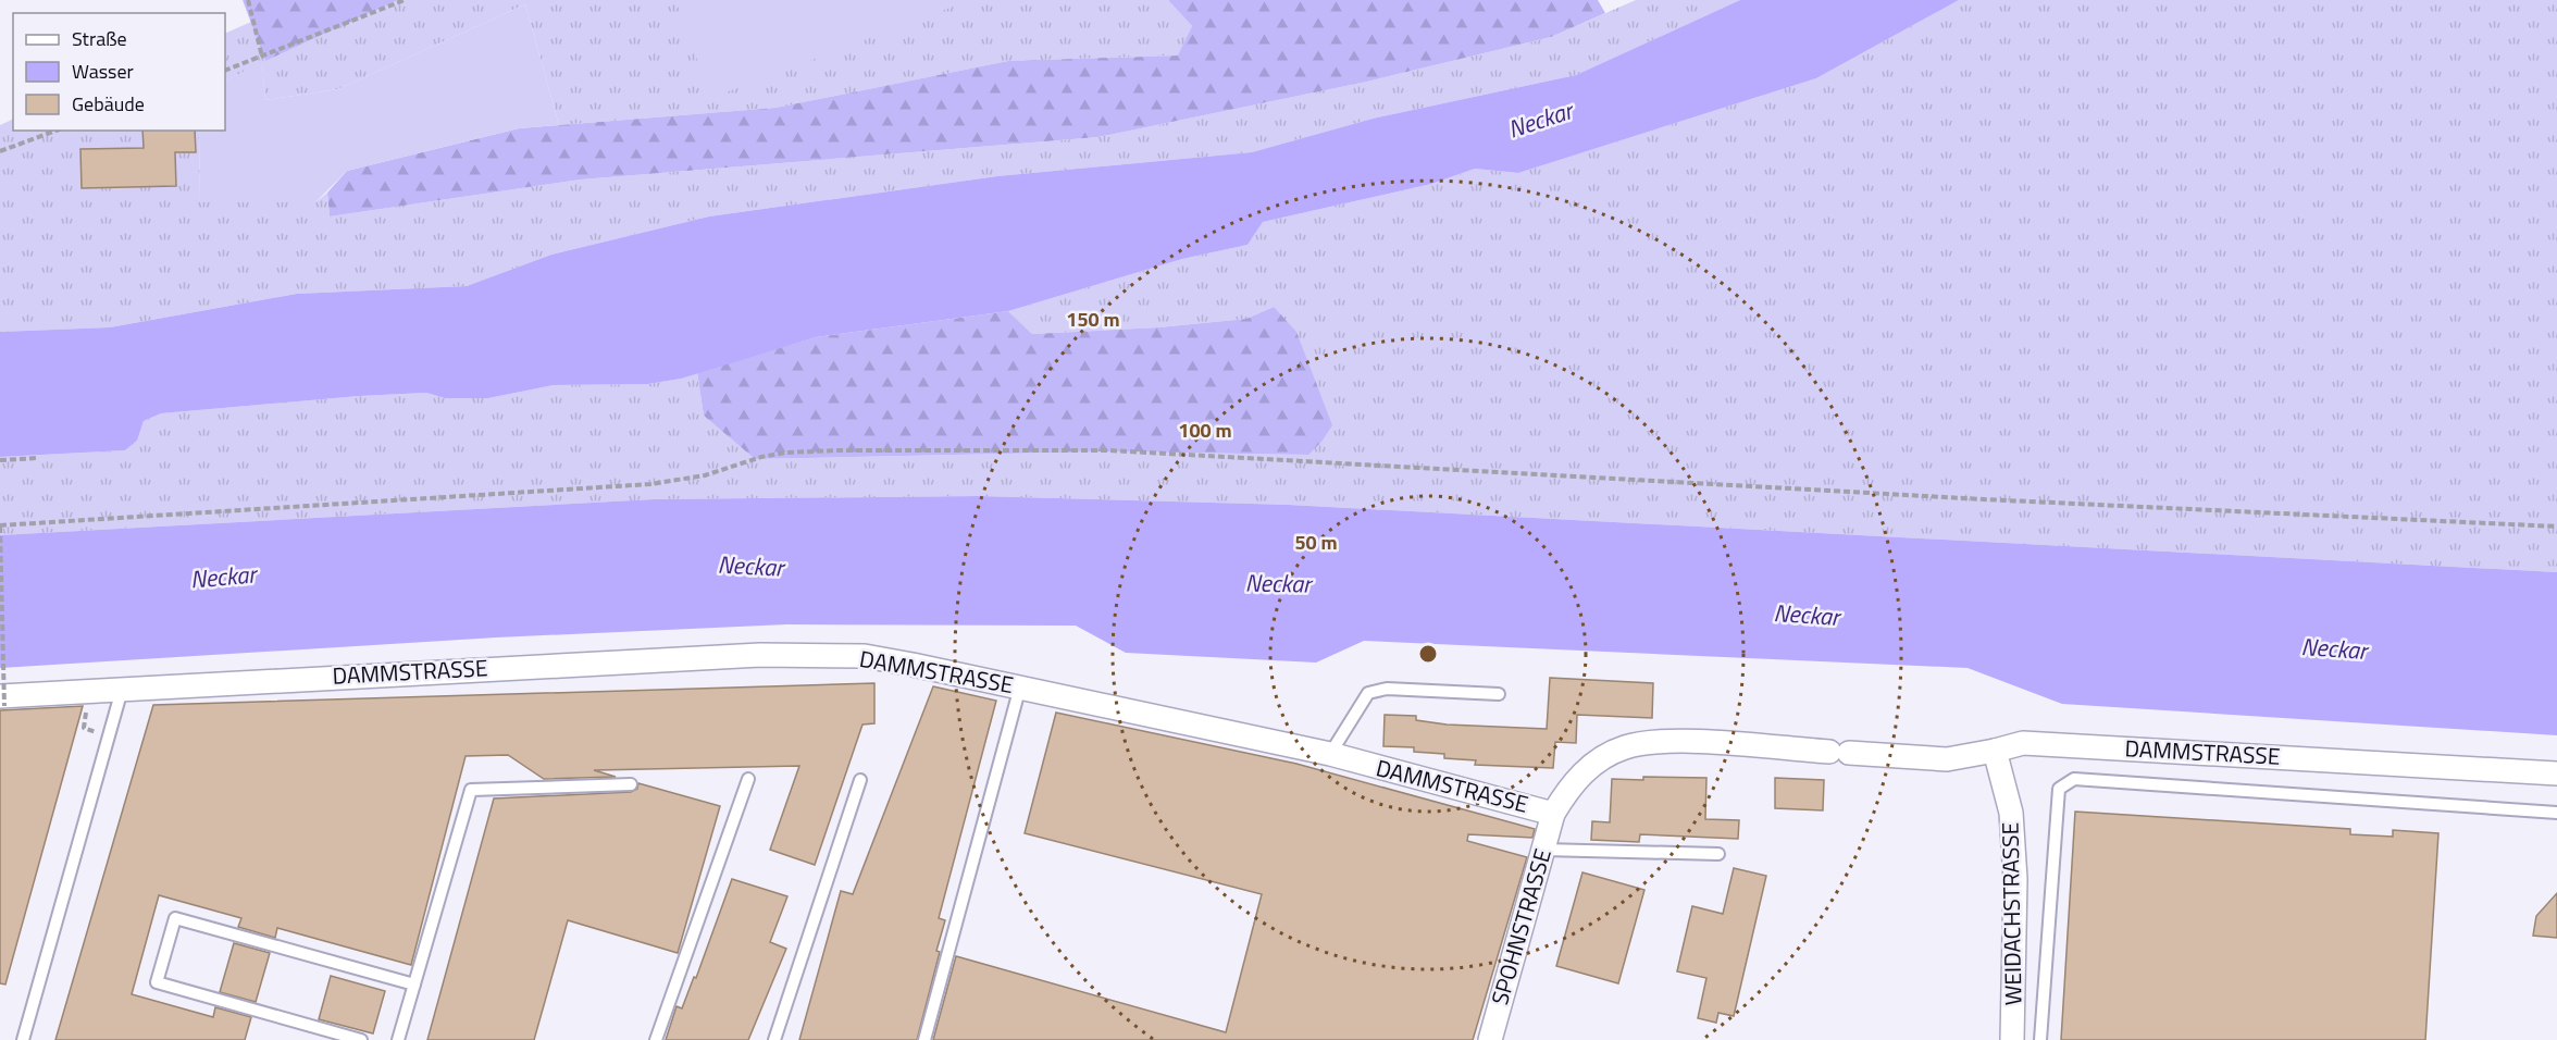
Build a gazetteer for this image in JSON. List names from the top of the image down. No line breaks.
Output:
{"streets":{"street":["DAMMSTRASSE","WEIDACHSTRASSE","SPOHNSTRASSE"]},"crossings":[["DAMMSTRASSE","WEIDACHSTRASSE"],["DAMMSTRASSE","SPOHNSTRASSE"]],"water":["Neckar"],"legend":["Straße","Wasser","Gebäude"],"rings":["150 m","100 m","50 m"]}
